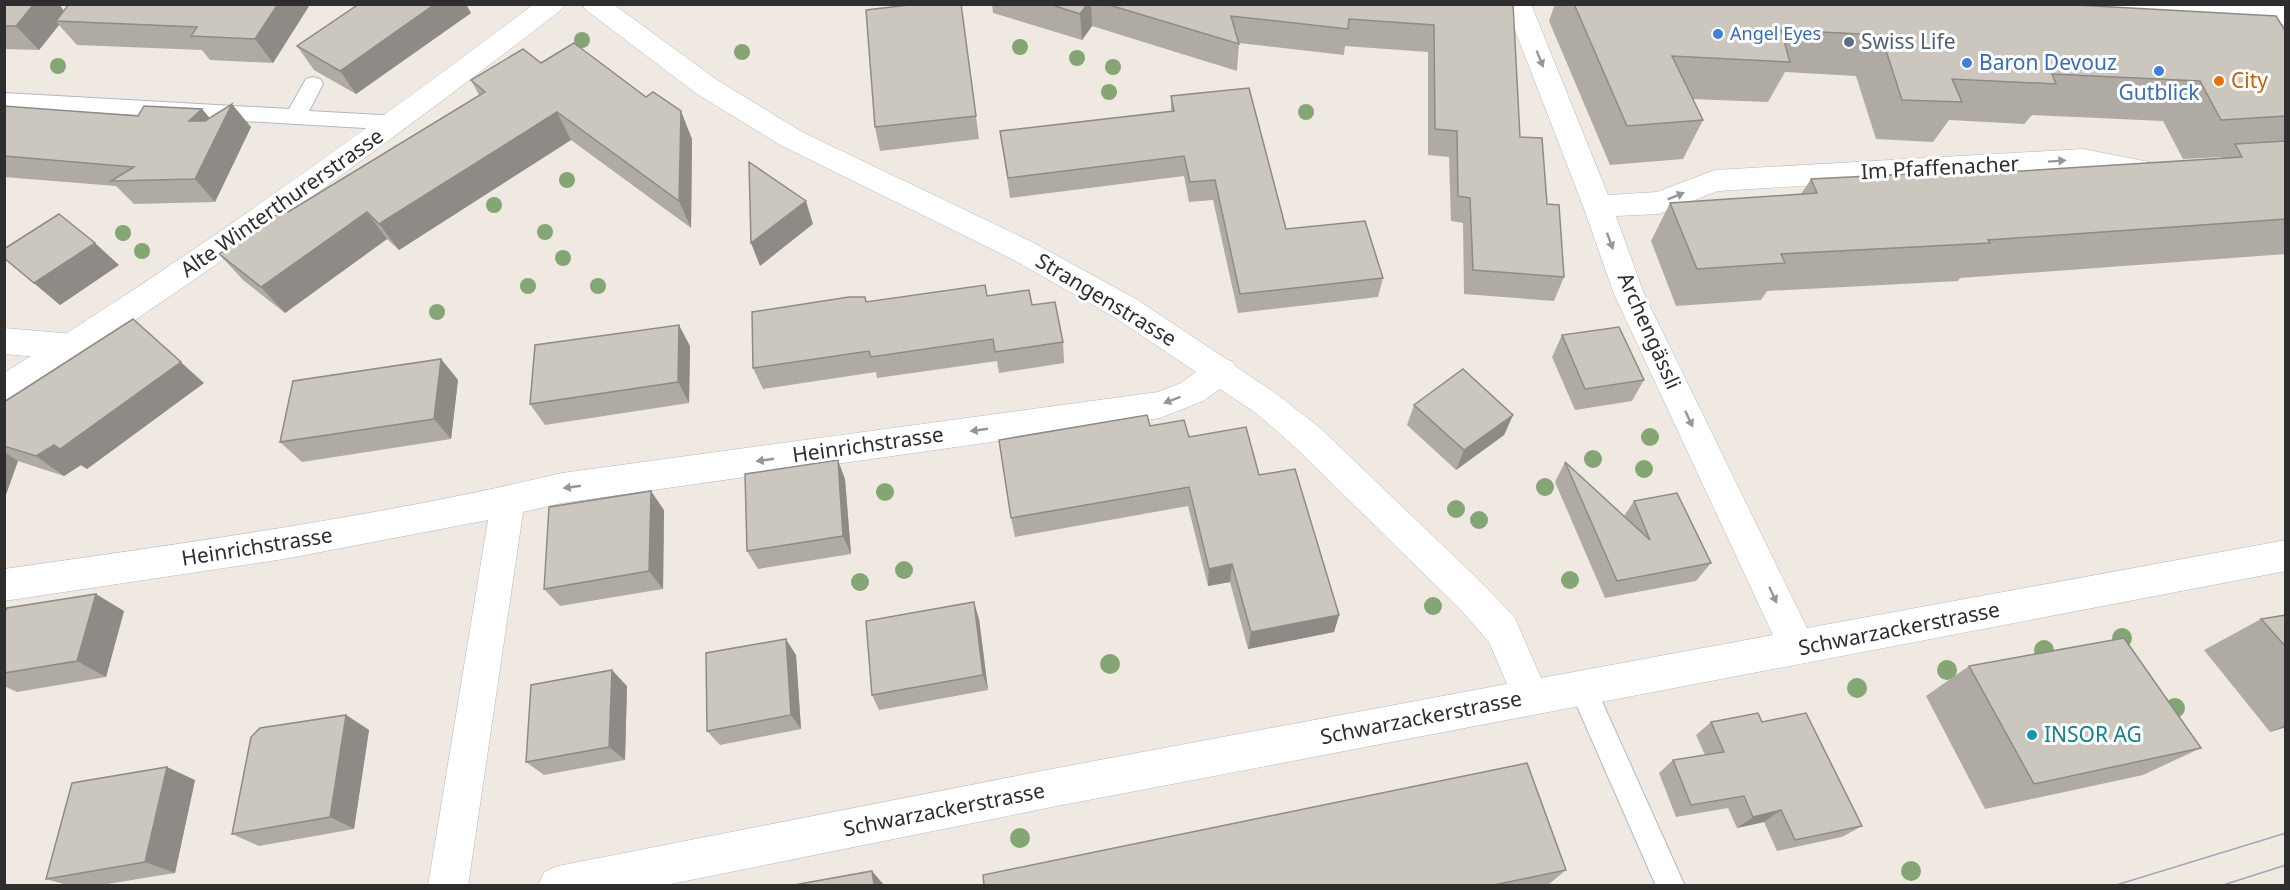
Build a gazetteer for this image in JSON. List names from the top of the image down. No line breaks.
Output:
{"streets":{"street":["Im Pfaffenacher","Alte Winterthurerstrasse","Strangenstrasse","Archengässli","Heinrichstrasse","Schwarzackerstrasse"]},"crossings":[["Im Pfaffenacher","Archengässli"],["Strangenstrasse","Heinrichstrasse"],["Strangenstrasse","Schwarzackerstrasse"],["Archengässli","Schwarzackerstrasse"]],"one_way":["Im Pfaffenacher","Archengässli","Heinrichstrasse"],"places":["Angel Eyes","Swiss Life","Baron Devouz","Gutblick","City","INSOR AG"]}
